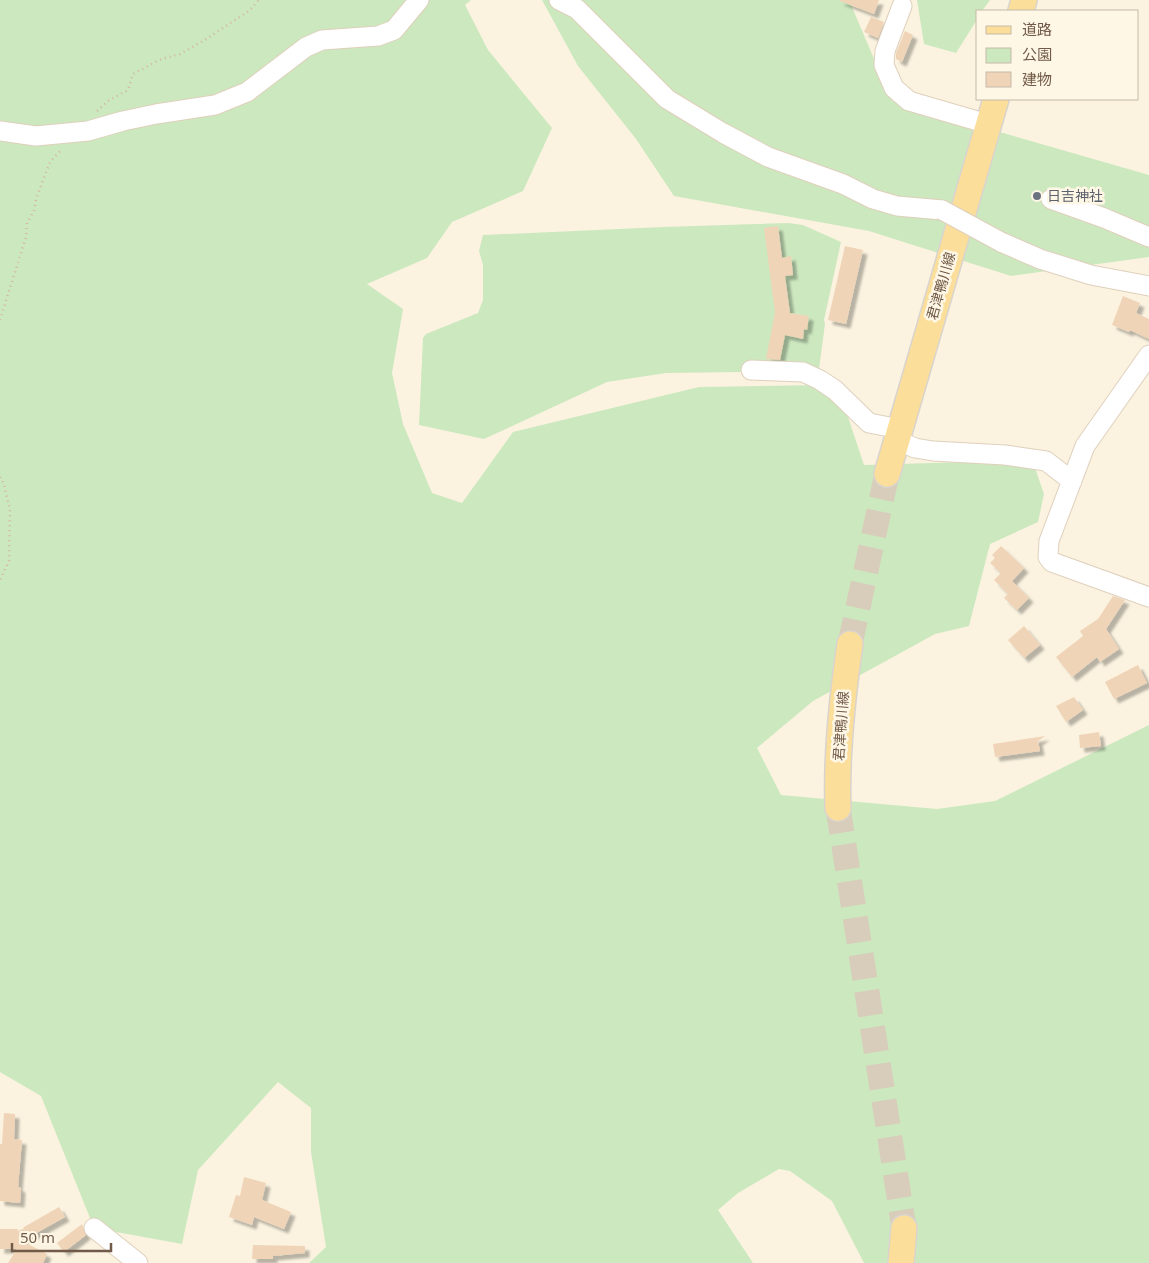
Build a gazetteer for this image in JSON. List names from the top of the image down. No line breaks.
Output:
{"streets":{"main road":["君津鴨川線"]},"places":["日吉神社"],"legend":["道路","公園","建物"],"scale_bar":"50 m"}
